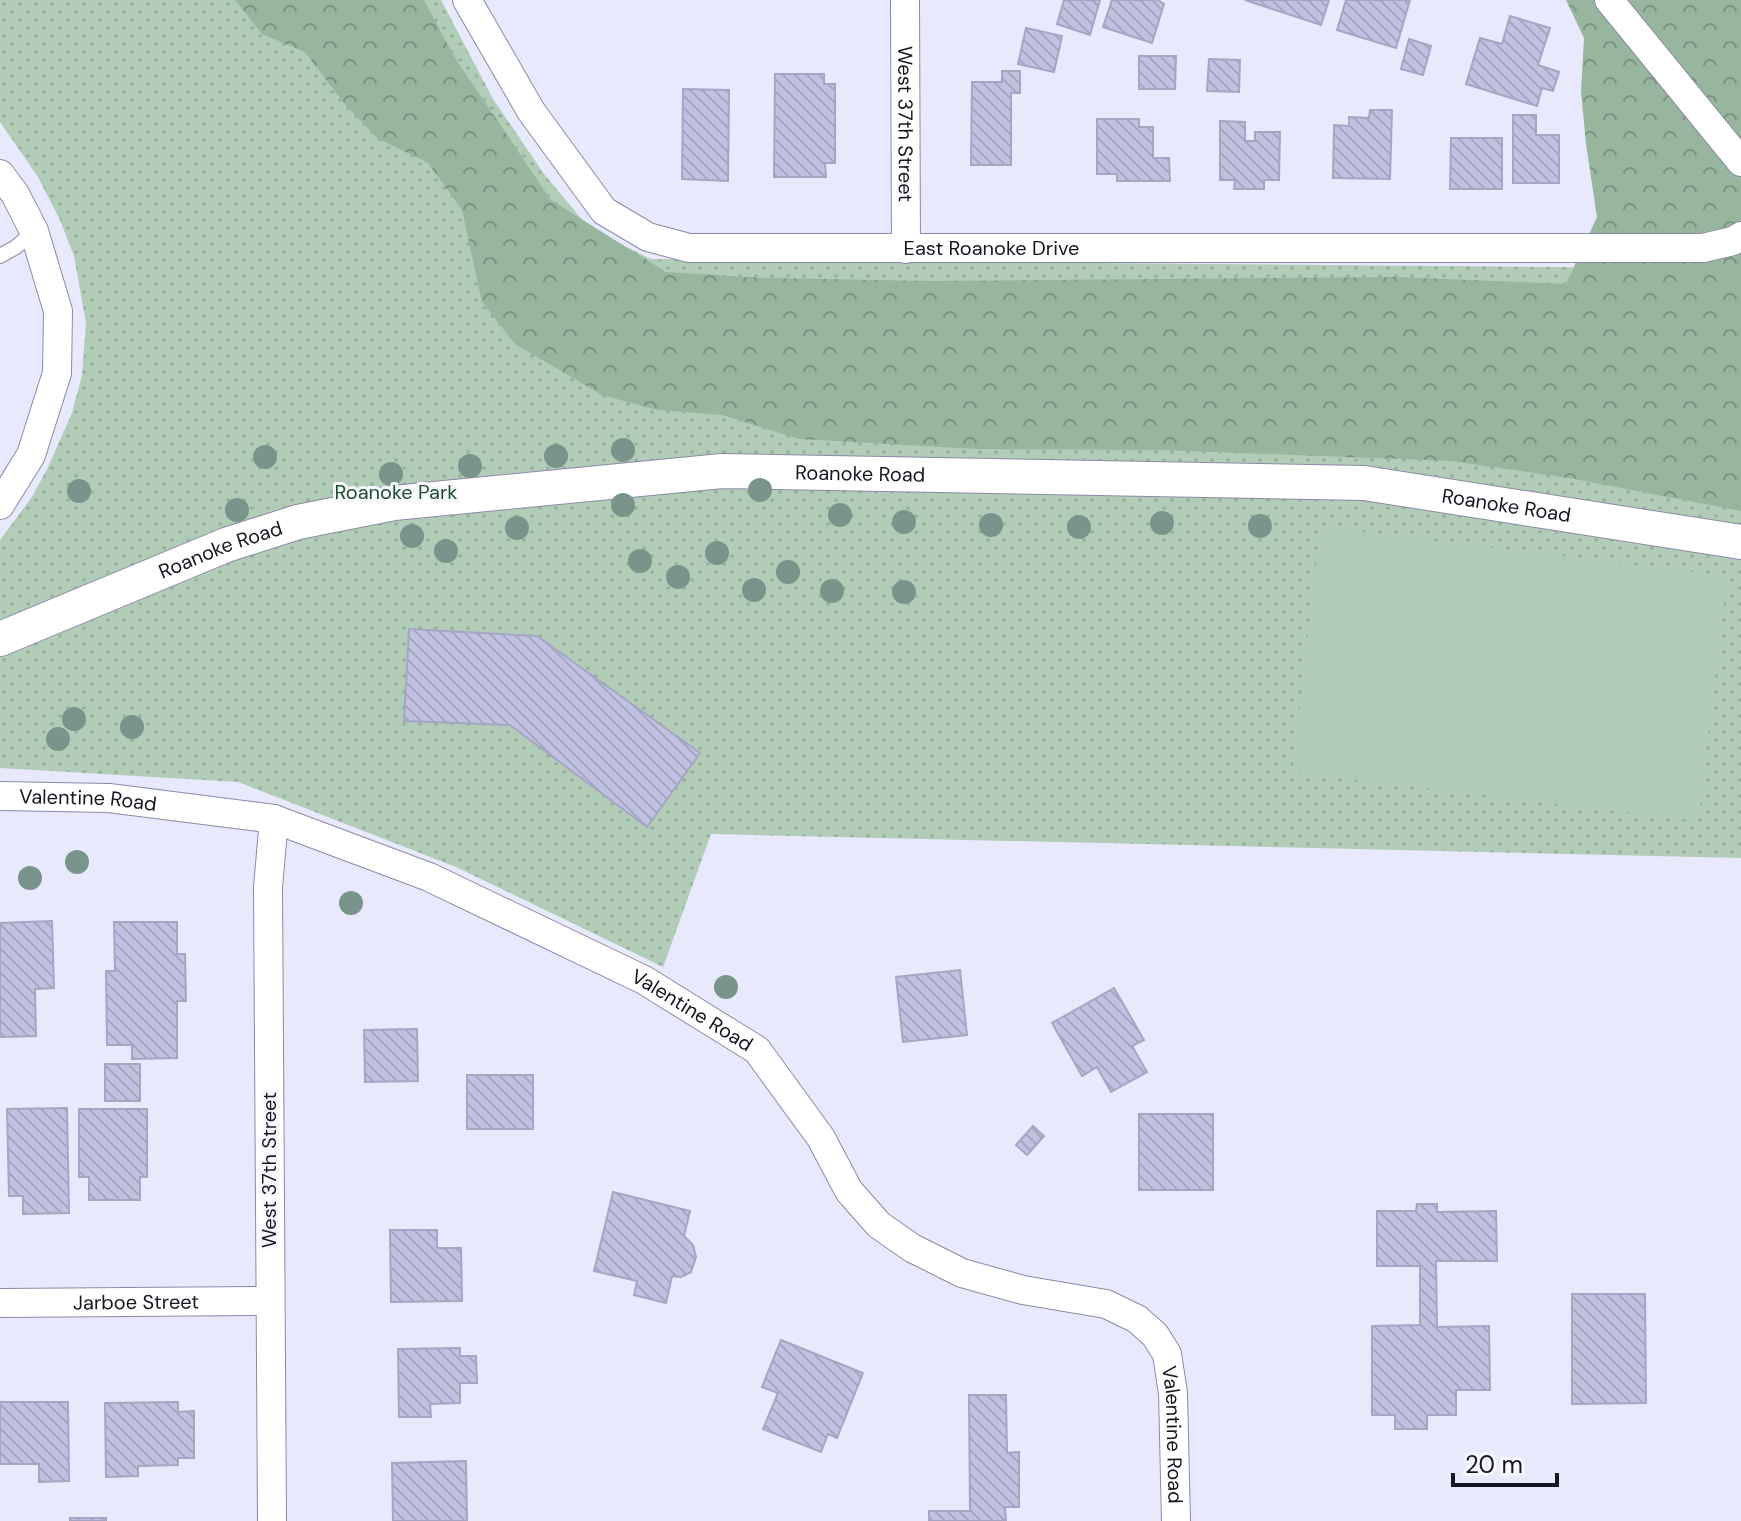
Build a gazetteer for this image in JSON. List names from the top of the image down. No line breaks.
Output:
{"streets":{"street":["West 37th Street","East Roanoke Drive","Roanoke Road","Valentine Road","Jarboe Street"]},"crossings":[["West 37th Street","East Roanoke Drive"],["West 37th Street","Valentine Road"],["West 37th Street","Jarboe Street"]],"parks":["Roanoke Park"],"scale_bar":"20 m"}
